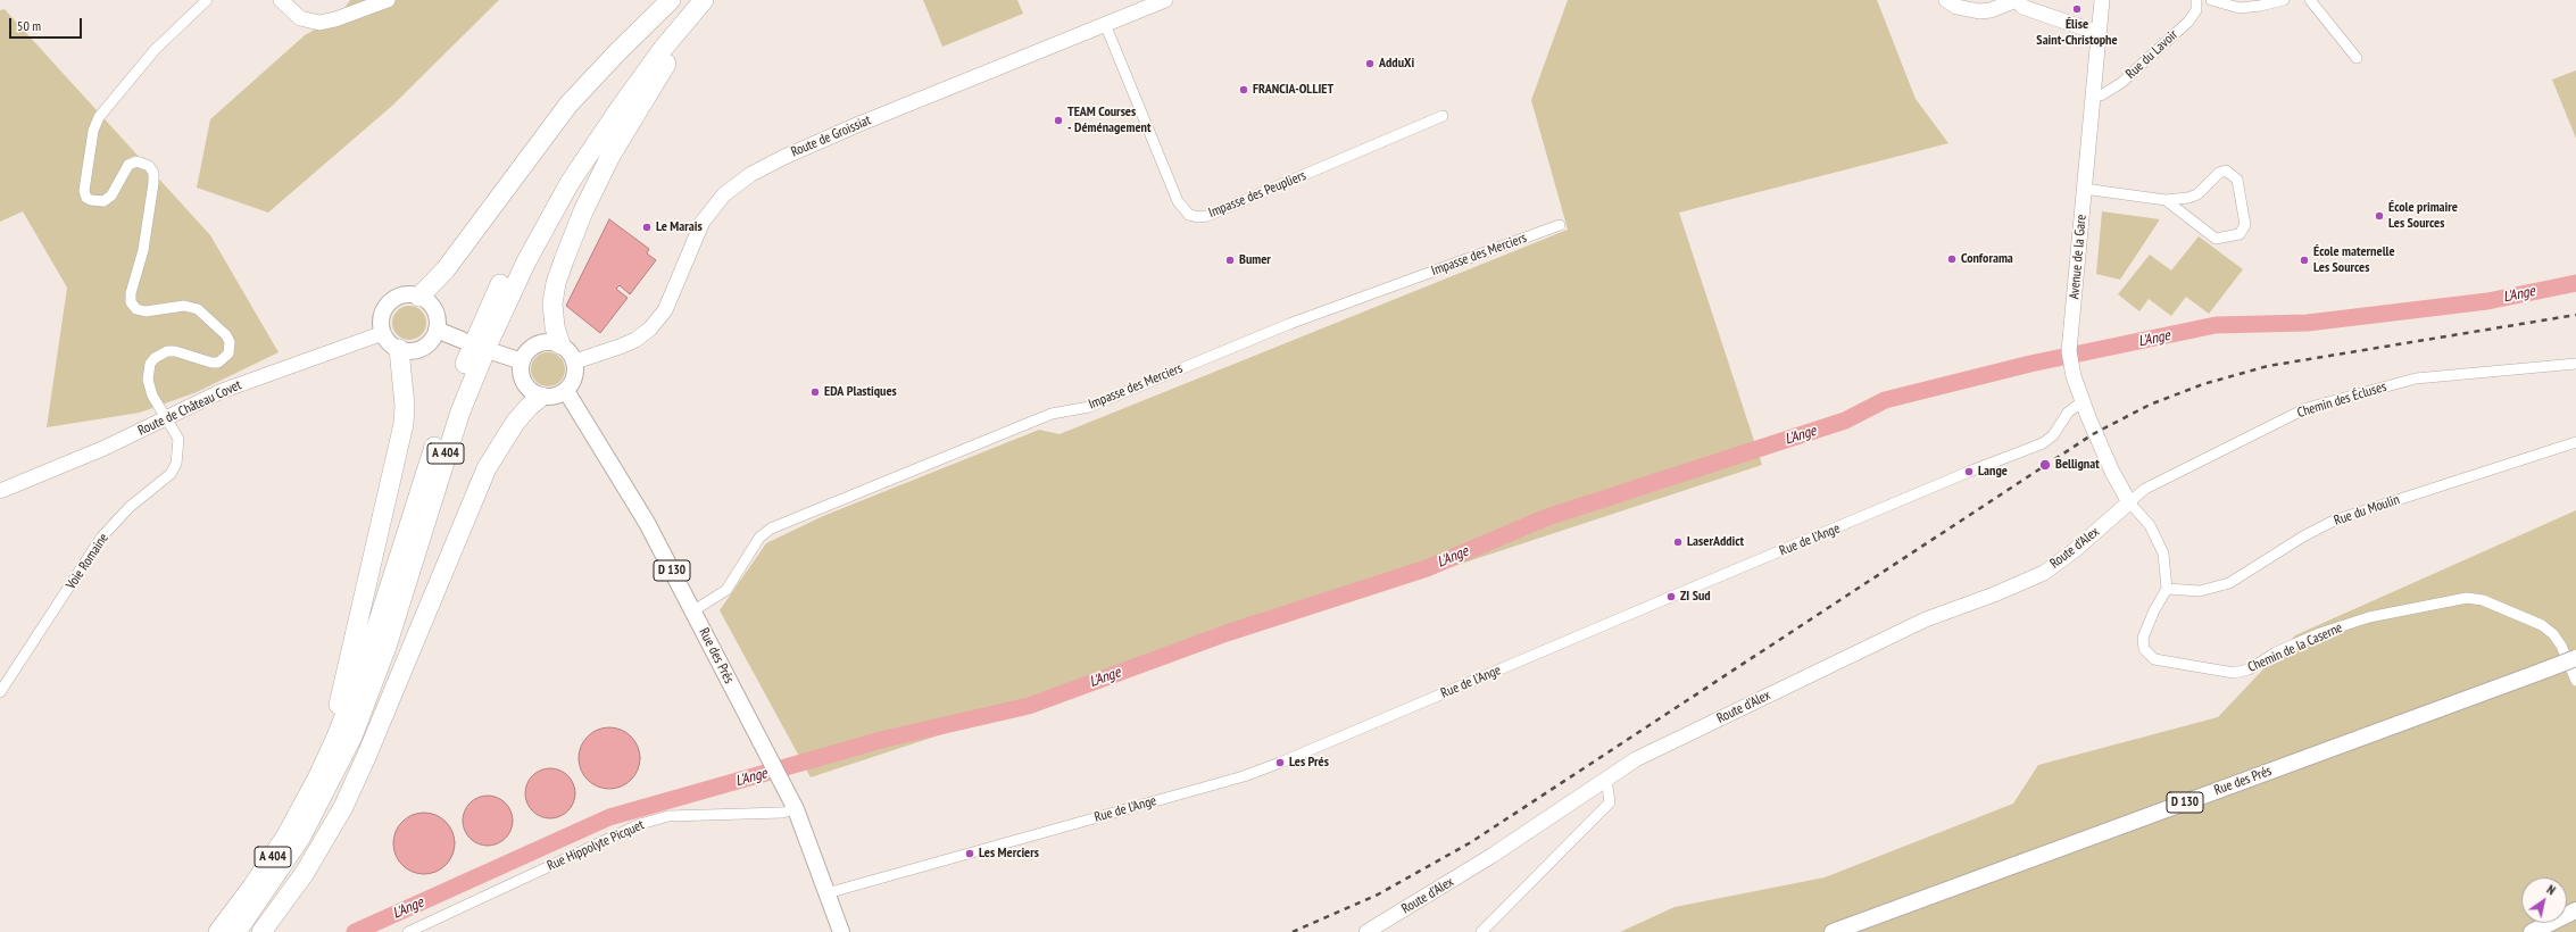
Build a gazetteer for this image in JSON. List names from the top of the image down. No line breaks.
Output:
{"streets":{"highway":["A 404"],"main road":["D 130","Rue des Prés"],"street":["Rue du Lavoir","Route de Groissiat","Impasse des Peupliers","Impasse des Merciers","Avenue de la Gare","Chemin des Écluses","Route de Château Covet","Rue du Moulin","Rue de l'Ange","Route d'Alex","Voie Romaine","Chemin de la Caserne","Rue Hippolyte Picquet"]},"crossings":[["Rue du Lavoir","Avenue de la Gare"],["Route de Groissiat","Impasse des Peupliers"],["Route de Groissiat","Rue des Prés"],["Impasse des Merciers","Rue des Prés"],["Avenue de la Gare","Chemin des Écluses"],["Avenue de la Gare","Rue de l'Ange"],["Avenue de la Gare","Route d'Alex"],["Chemin des Écluses","Route d'Alex"],["Route de Château Covet","Voie Romaine"],["Rue du Moulin","Chemin de la Caserne"],["Rue de l'Ange","Rue des Prés"],["Rue des Prés","Rue Hippolyte Picquet"]],"water":["L'Ange"],"places":["Élise Saint-Christophe","AdduXi","FRANCIA-OLLIET","TEAM Courses - Déménagement","École primaire Les Sources","Le Marais","Conforama","Bumer","École maternelle Les Sources","EDA Plastiques","Bellignat","Lange","LaserAddict","ZI Sud","Les Prés","Les Merciers"],"scale_bar":"50 m","north":"top right"}
